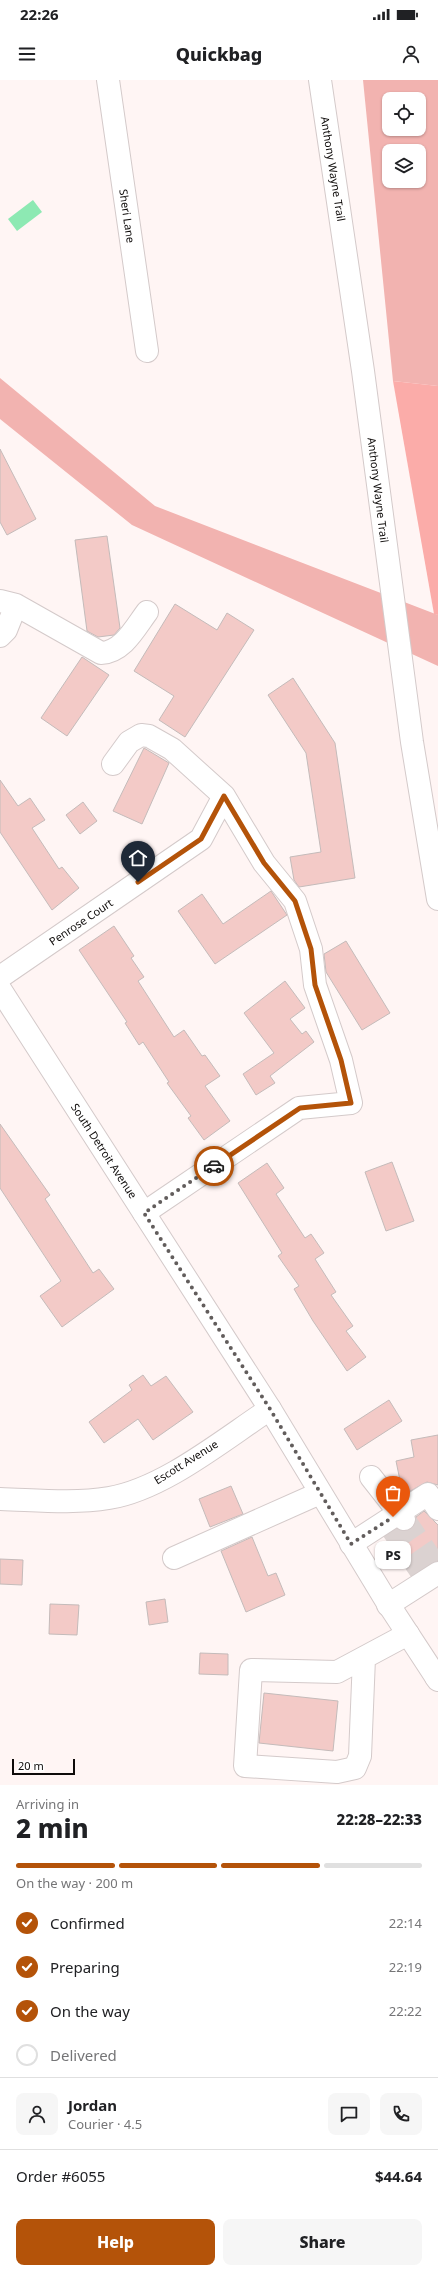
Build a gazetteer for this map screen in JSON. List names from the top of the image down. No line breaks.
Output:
{"streets":{"main road":["Anthony Wayne Trail","Sheri Lane","Penrose Court","South Detroit Avenue","Escott Avenue"]},"crossings":[["South Detroit Avenue","Escott Avenue"]],"places":["PS"],"scale_bar":"20 m","page":{"status":"22:26","header":"Quickbag","bubble":"PS","scale":"20 m","heading":["2 min","Arriving in","22:28–22:33"],"panel":["Jordan","Courier · 4.5","Order #6055","$44.64"],"bar":"On the way · 200 m","list":[["Confirmed","22:14"],["Preparing","22:19"],["On the way","22:22"],"Delivered"],"buttons":["Help","Share"]}}
